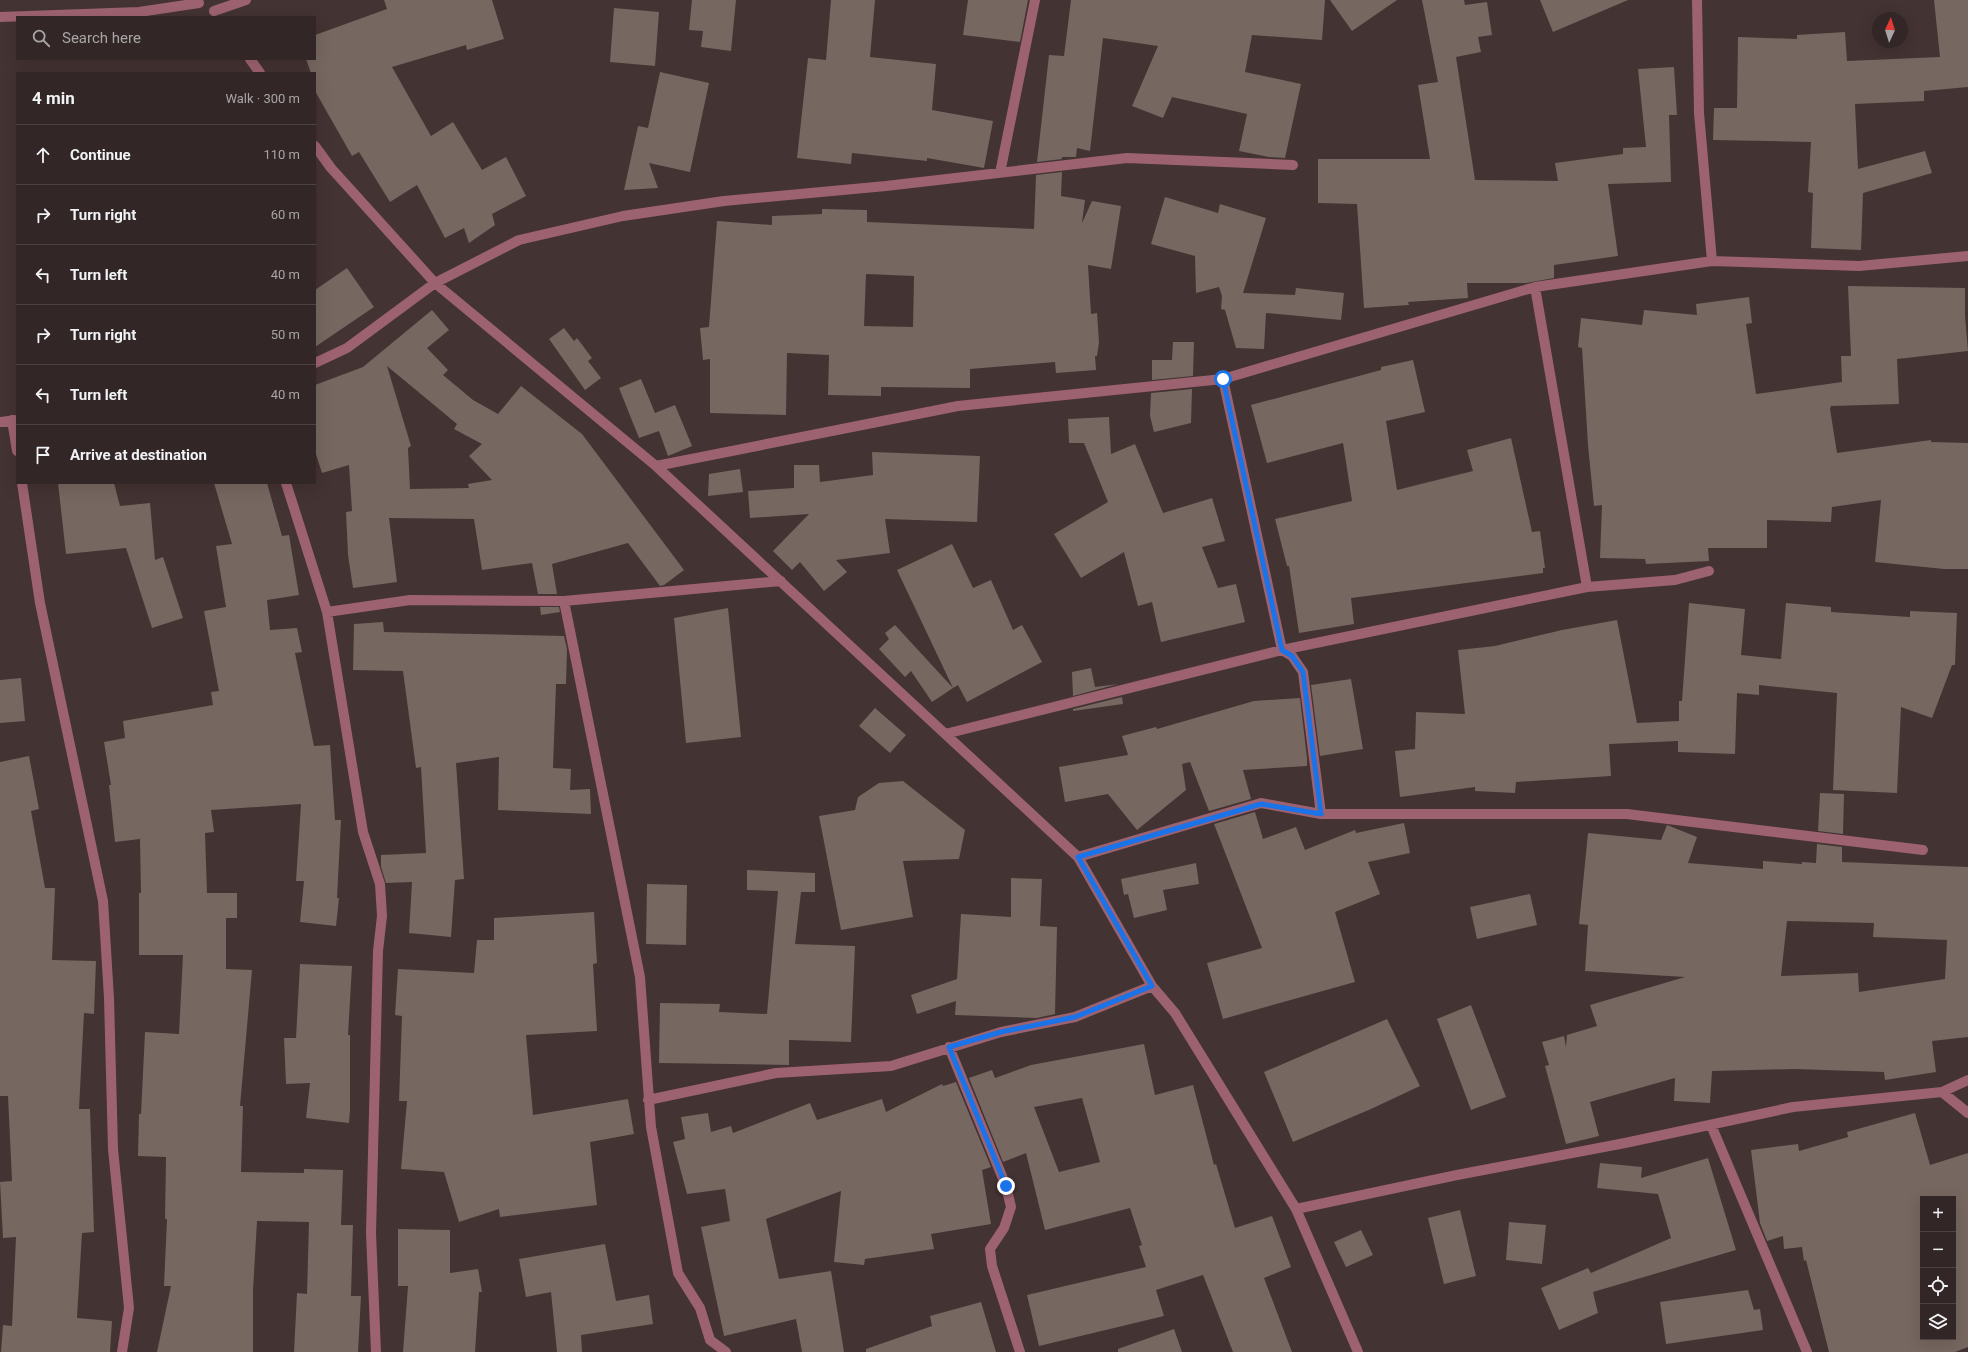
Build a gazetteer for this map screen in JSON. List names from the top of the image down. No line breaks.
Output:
{"north":"top","page":{"search":"Search here","heading":["4 min","Walk · 300 m"],"list":[["Continue","110 m"],["Turn right","60 m"],["Turn left","40 m"],["Turn right","50 m"],["Turn left","40 m"],"Arrive at destination"],"map_buttons":["+","−"]}}
